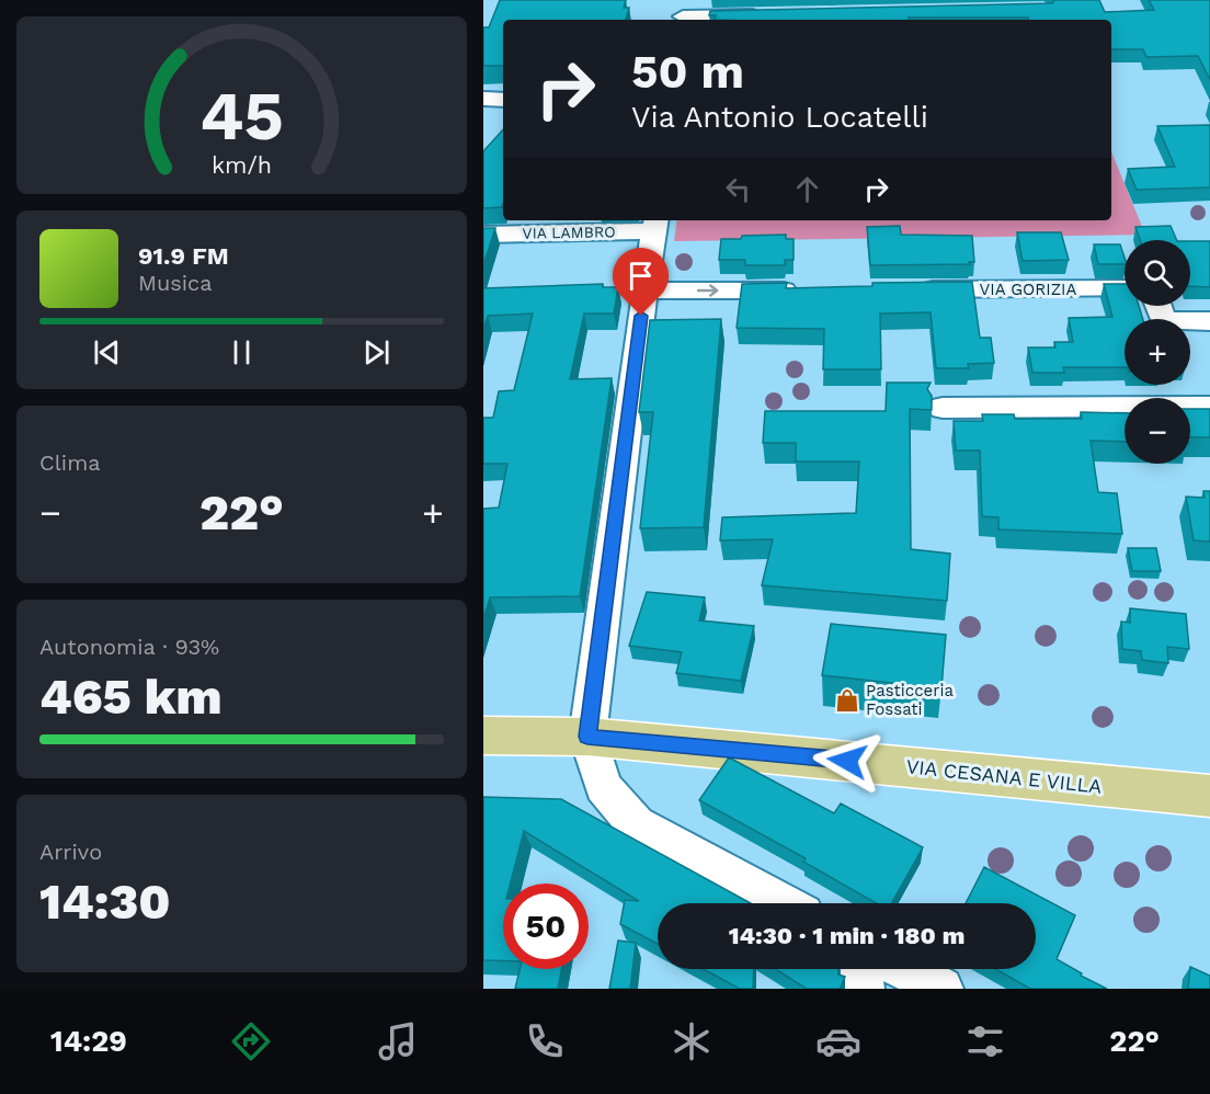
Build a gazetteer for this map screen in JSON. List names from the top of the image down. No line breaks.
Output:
{"streets":{"main road":["VIA CESANA E VILLA"],"street":["VIA LAMBRO","VIA GORIZIA"]},"places":{"shop":["Pasticceria Fossati"]},"page":{"turn":["50 m","Via Antonio Locatelli"],"song":["91.9 FM","Musica"],"map_buttons":["+","−"],"tile":["Clima",["Autonomia · 93%","465 km"],["Arrivo","14:30"]],"heat":["−","22°","+"],"limit":"50","trip":"14:30 · 1 min · 180 m","tabs":["14:29","22°"],"gauge":["45","km/h"]}}
